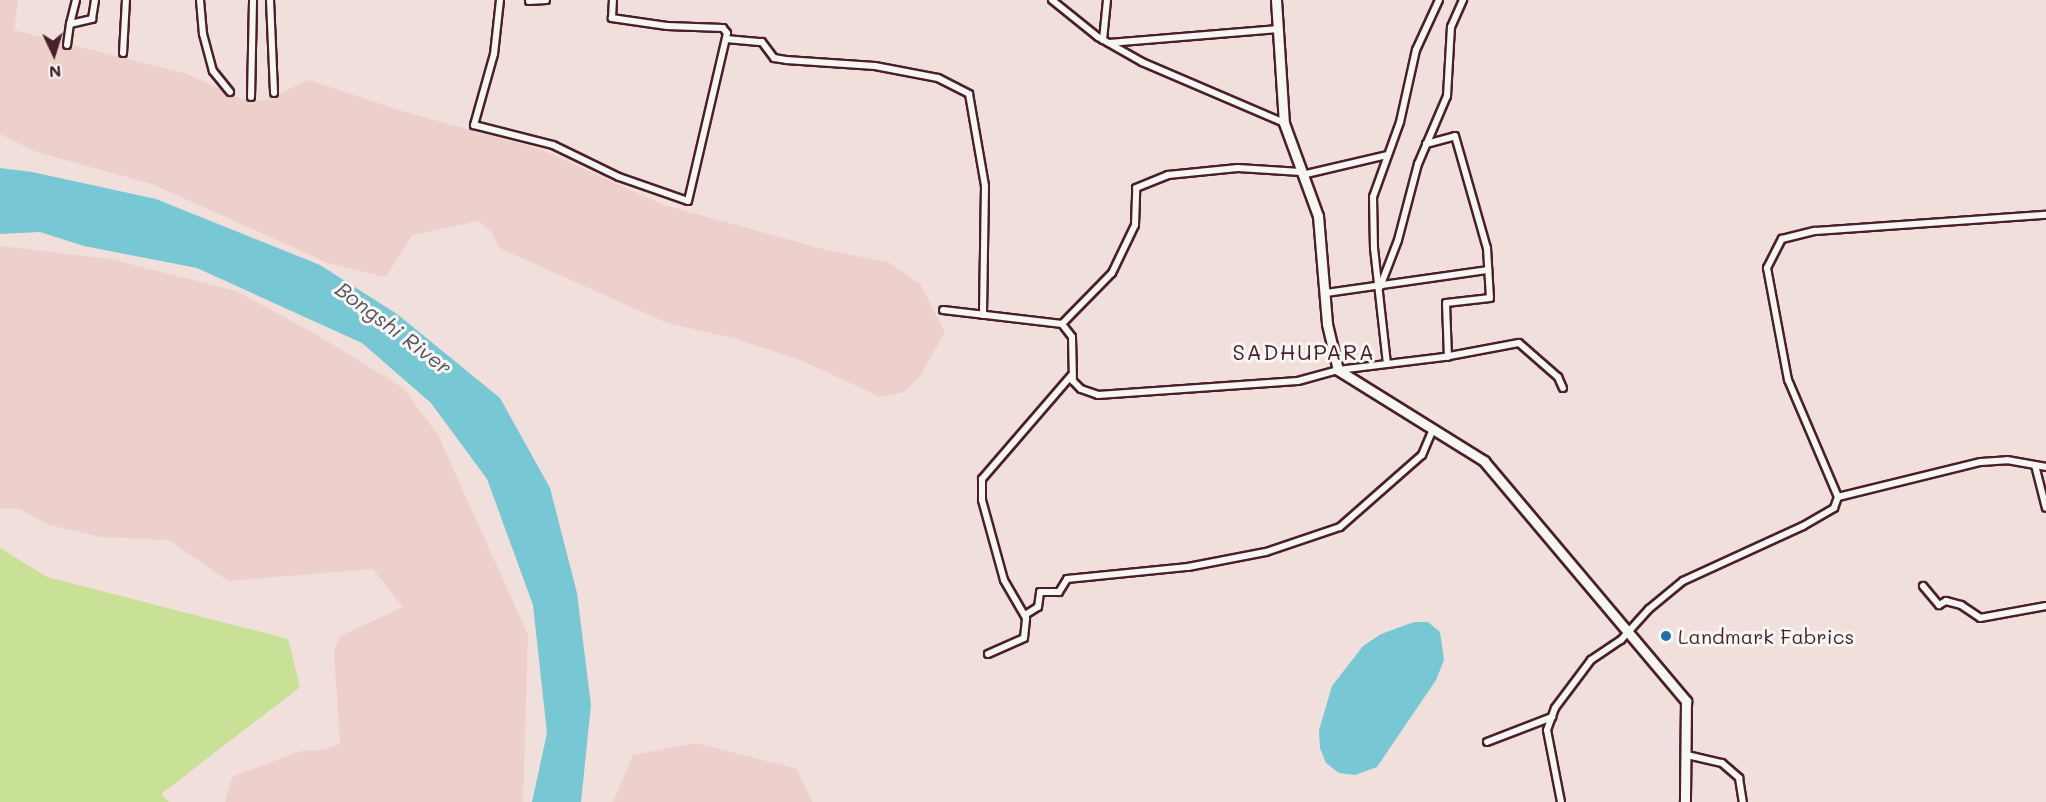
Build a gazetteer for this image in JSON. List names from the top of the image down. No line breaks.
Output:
{"districts":["SADHUPARA"],"water":["Bongshi River"],"places":["Landmark Fabrics"],"north":"bottom"}
